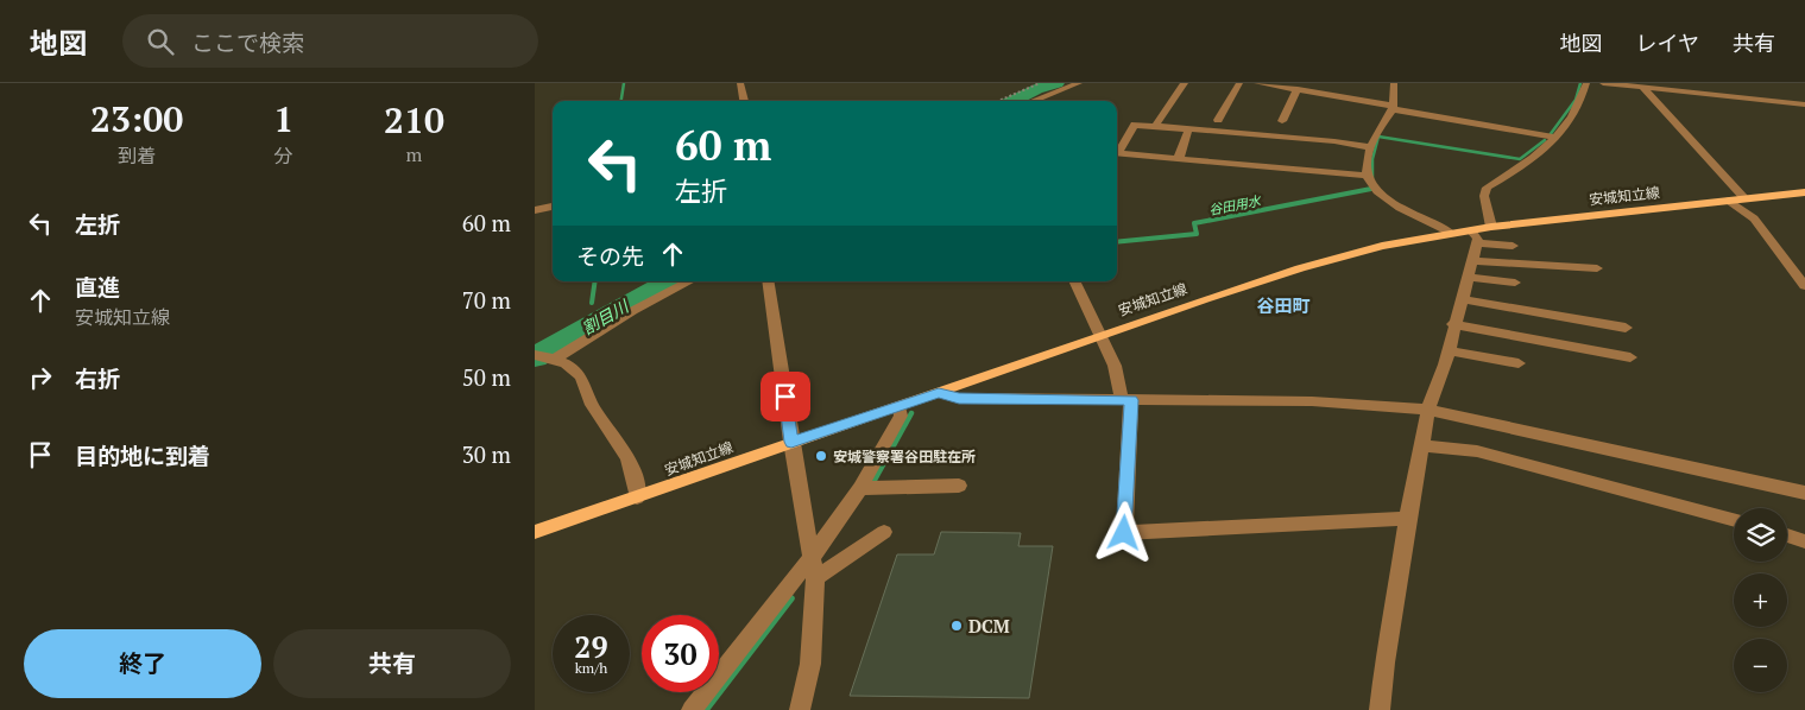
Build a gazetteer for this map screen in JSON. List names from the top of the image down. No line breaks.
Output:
{"streets":{"main road":["安城知立線"]},"districts":["谷田町"],"water":["谷田用水","割目川"],"places":["安城警察署谷田駐在所","DCM"],"page":{"header":"地図","search":"ここで検索","nav":["地図","レイヤ","共有"],"eta":["23:00","到着","1","分","210","m"],"turn":["60 m","左折"],"list":[{"name":"左折","value":"60 m"},{"name":"直進","note":"安城知立線","value":"70 m"},{"name":"右折","value":"50 m"},{"name":"目的地に到着","value":"30 m"}],"then":"その先","map_buttons":["+","−"],"speed":"29 km/h","limit":"30","buttons":["終了","共有"]}}
